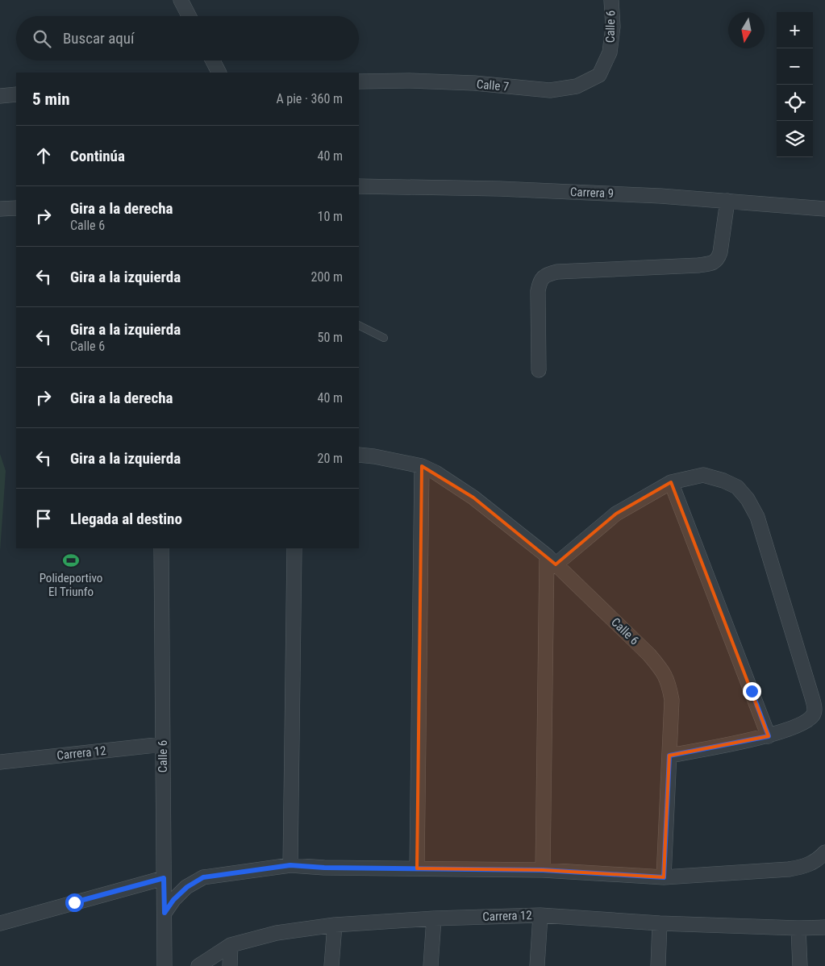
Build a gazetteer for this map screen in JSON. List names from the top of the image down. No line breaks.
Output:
{"streets":{"street":["Calle 6","Calle 7","Carrera 9","Carrera 12"]},"crossings":[["Calle 6","Calle 7"],["Calle 6","Carrera 12"]],"places":{"sports":["Polideportivo El Triunfo"]},"north":"bottom","page":{"map_buttons":["+","−"],"search":"Buscar aquí","heading":["5 min","A pie · 360 m"],"list":[["Continúa","40 m"],["Gira a la derecha","Calle 6","10 m"],["Gira a la izquierda","200 m"],["Gira a la izquierda","Calle 6","50 m"],["Gira a la derecha","40 m"],["Gira a la izquierda","20 m"],"Llegada al destino"]}}
